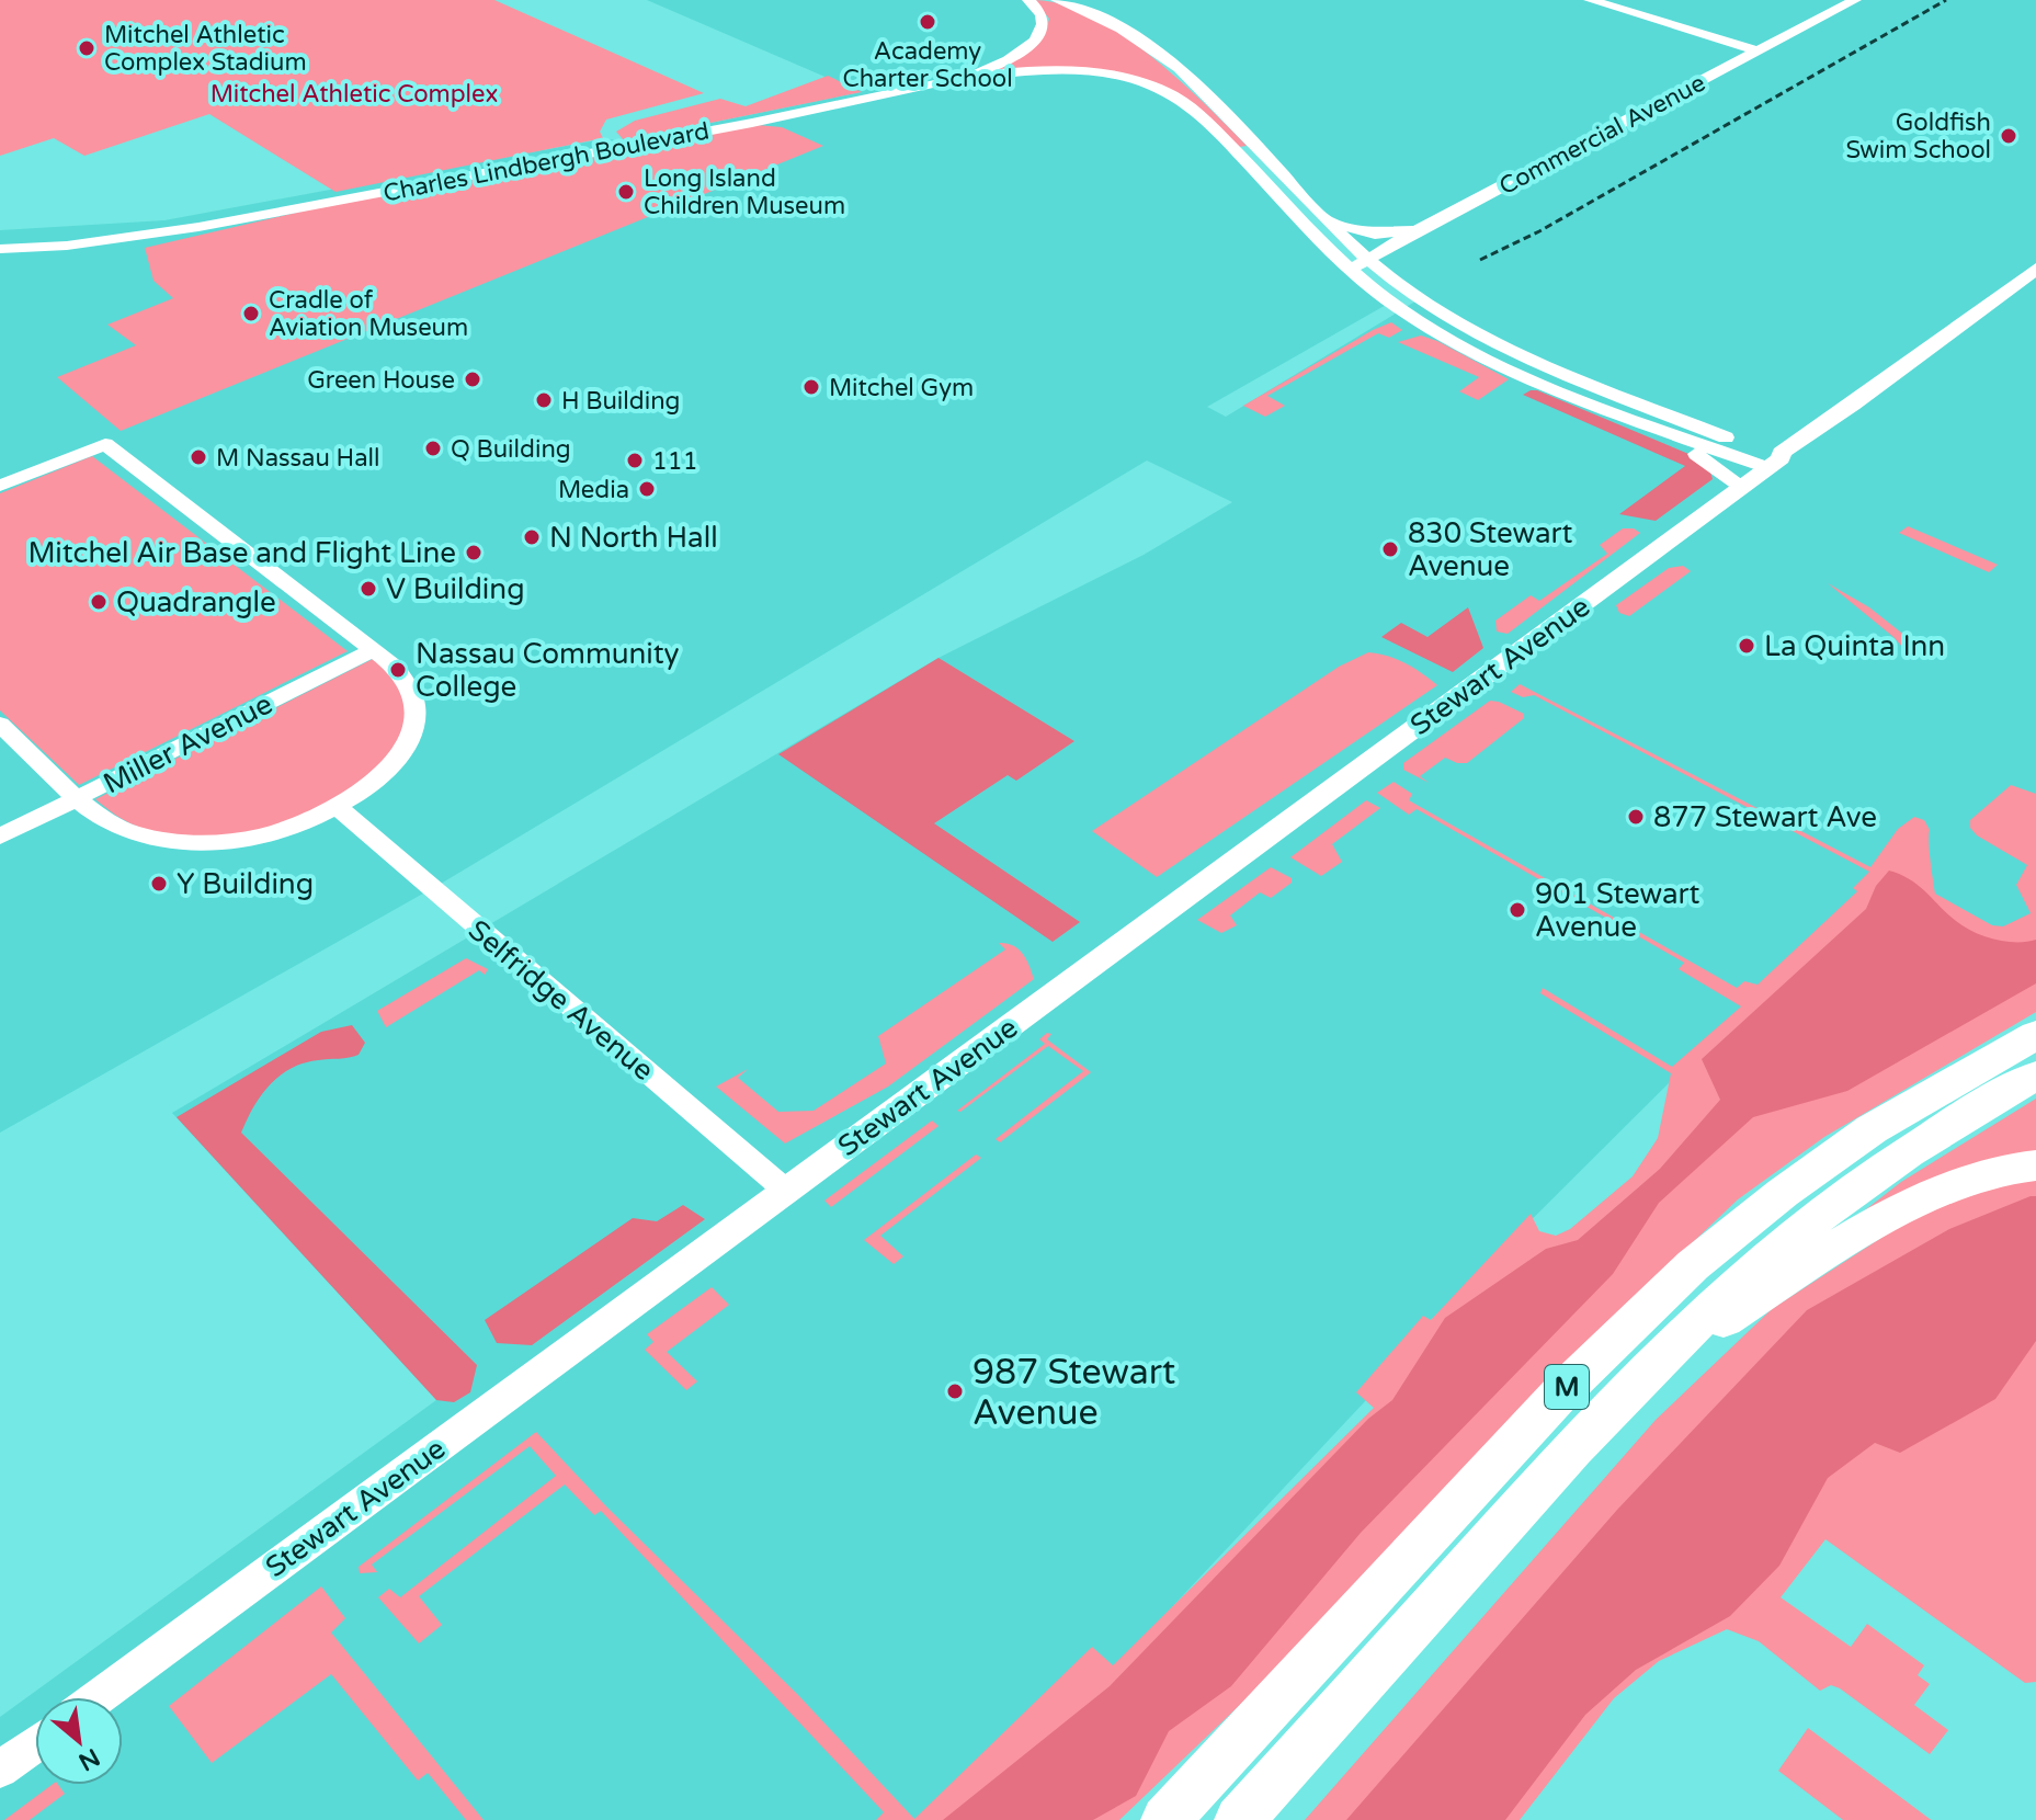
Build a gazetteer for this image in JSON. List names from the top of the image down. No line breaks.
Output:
{"streets":{"highway":["M"],"main road":["Stewart Avenue"],"street":["Commercial Avenue","Charles Lindbergh Boulevard","Miller Avenue","Selfridge Avenue"]},"crossings":[["Stewart Avenue","Selfridge Avenue"]],"parks":["Mitchel Athletic Complex"],"places":["Academy Charter School","Mitchel Athletic Complex Stadium","Goldfish Swim School","Long Island Children Museum","Cradle of Aviation Museum","Green House","Mitchel Gym","H Building","Q Building","M Nassau Hall","111","Media","N North Hall","830 Stewart Avenue","Mitchel Air Base and Flight Line","V Building","Quadrangle","La Quinta Inn","Nassau Community College","877 Stewart Ave","Y Building","901 Stewart Avenue","987 Stewart Avenue"],"north":"bottom right"}
